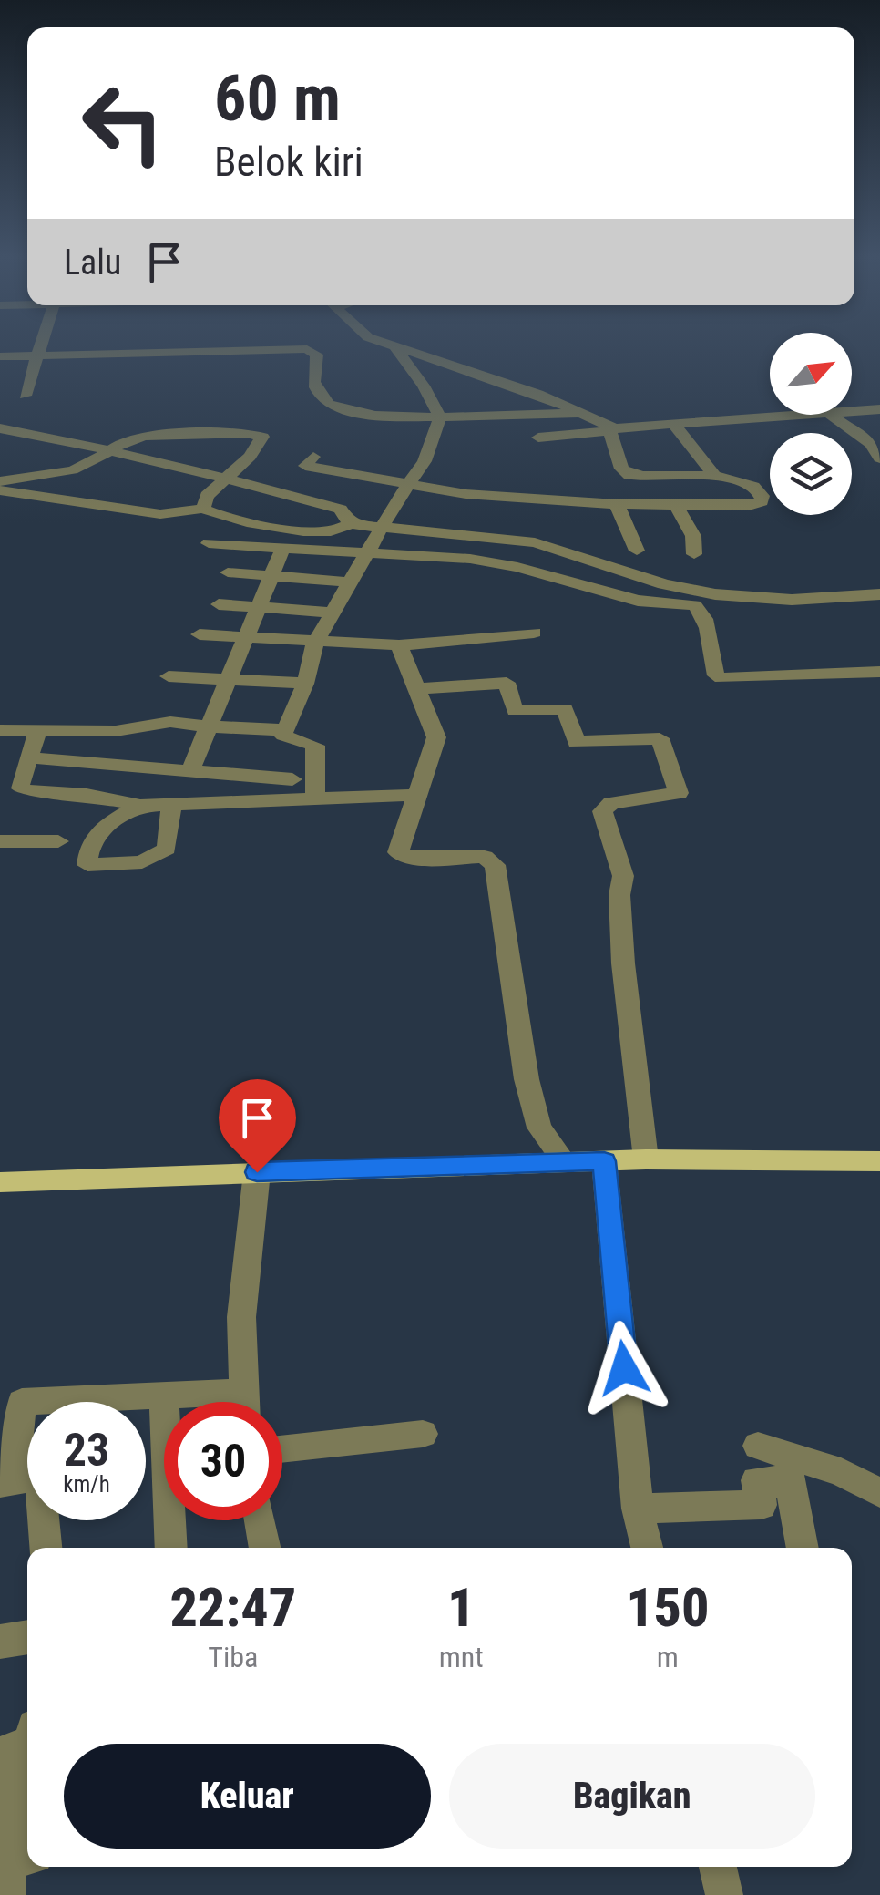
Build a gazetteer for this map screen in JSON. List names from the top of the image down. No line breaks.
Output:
{"north":"top right","page":{"turn":["60 m","Belok kiri"],"then":"Lalu","speed":"23 km/h","limit":"30","eta":["22:47","Tiba","1","mnt","150","m"],"buttons":["Keluar","Bagikan"]}}
